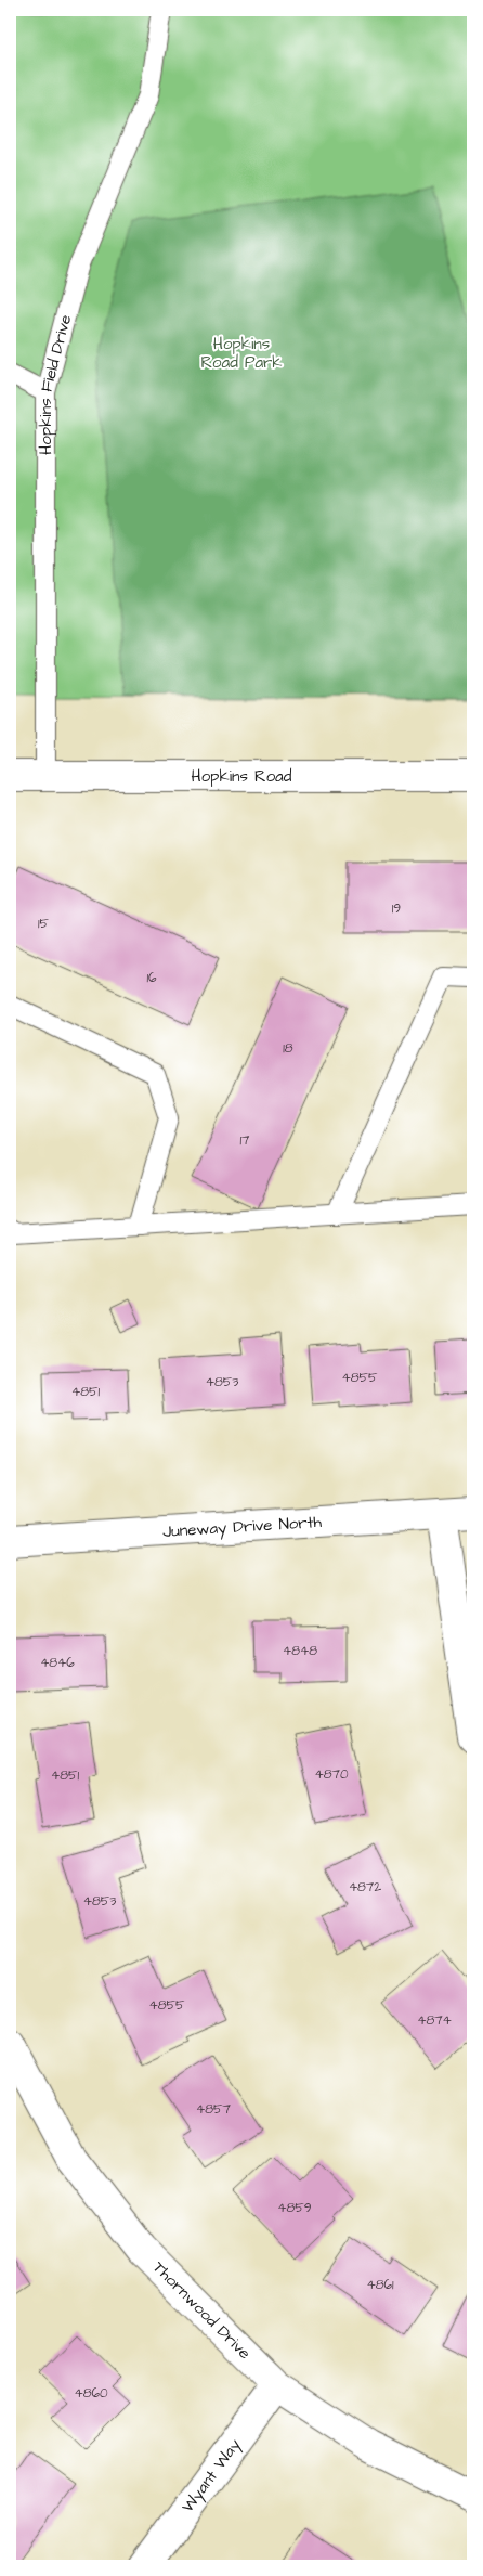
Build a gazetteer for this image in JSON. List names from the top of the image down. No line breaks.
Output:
{"streets":{"street":["Hopkins Road","Juneway Drive North","Thornwood Drive","Wyant Way"],"lane":["Hopkins Field Drive"]},"crossings":[["Hopkins Field Drive","Hopkins Road"],["Thornwood Drive","Wyant Way"]],"parks":["Hopkins Road Park"],"house_numbers":["19","15","16","18","17","4855","4853","4851","4848","4846","4870","4851","4872","4853","4855","4874","4857","4859","4861","4860"]}
